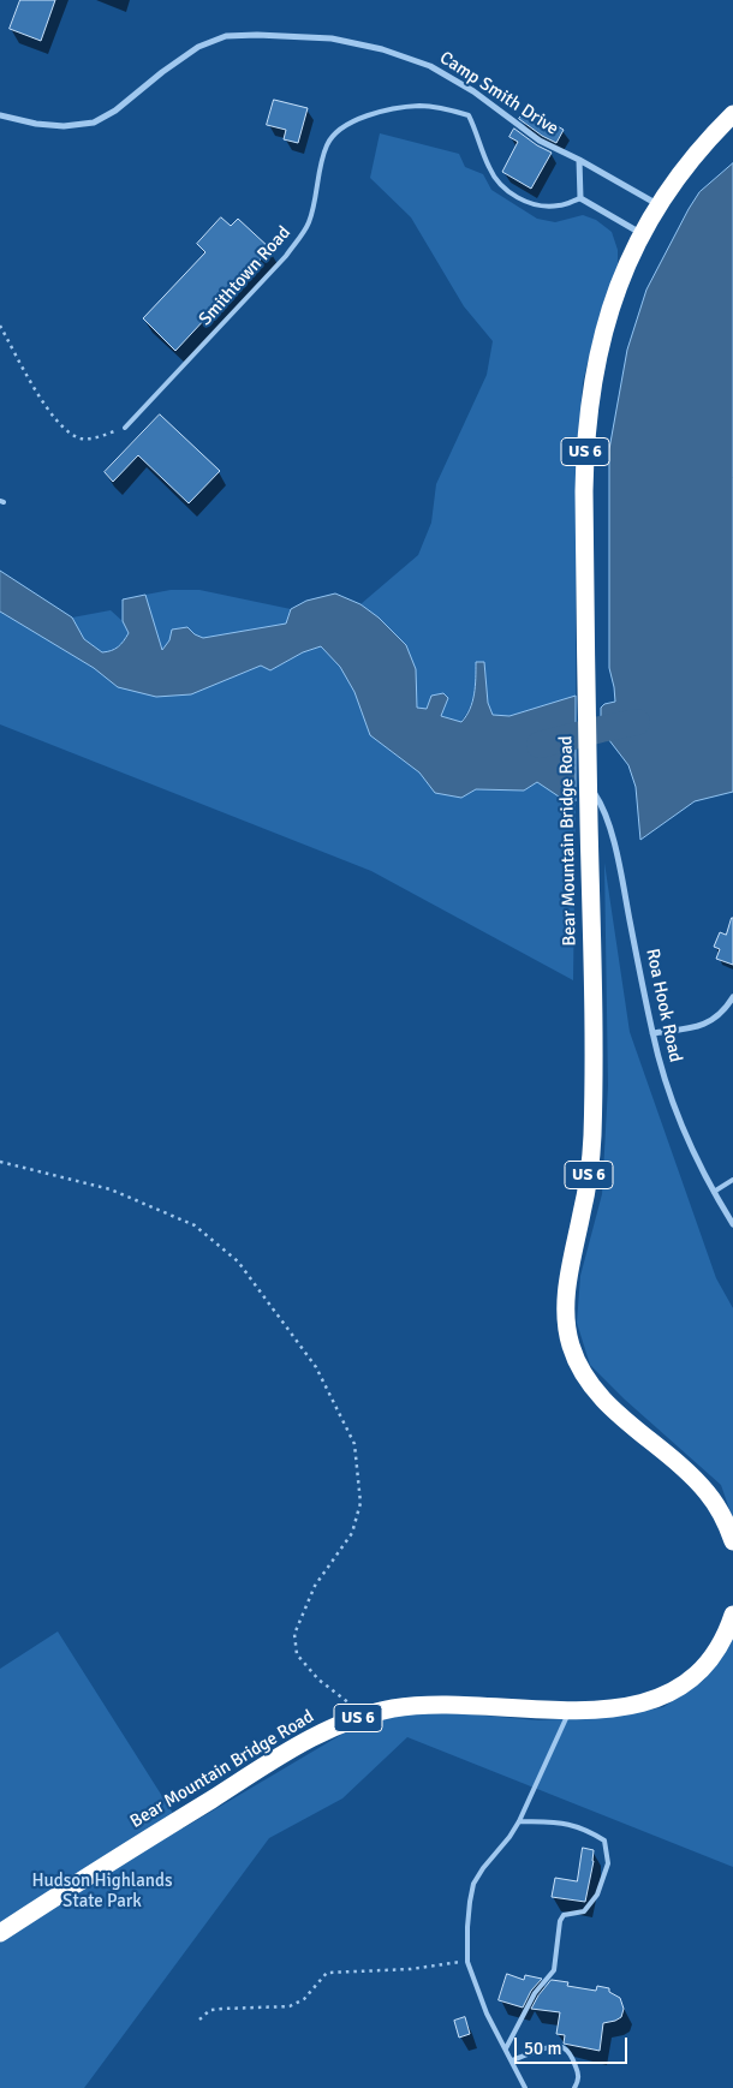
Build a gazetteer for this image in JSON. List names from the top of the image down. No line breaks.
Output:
{"streets":{"highway":["US 6","Bear Mountain Bridge Road"],"street":["Camp Smith Drive","Roa Hook Road"],"lane":["Smithtown Road"]},"crossings":[["Camp Smith Drive","Bear Mountain Bridge Road"],["Bear Mountain Bridge Road","Roa Hook Road"]],"parks":["Hudson Highlands State Park"],"scale_bar":"50 m"}
